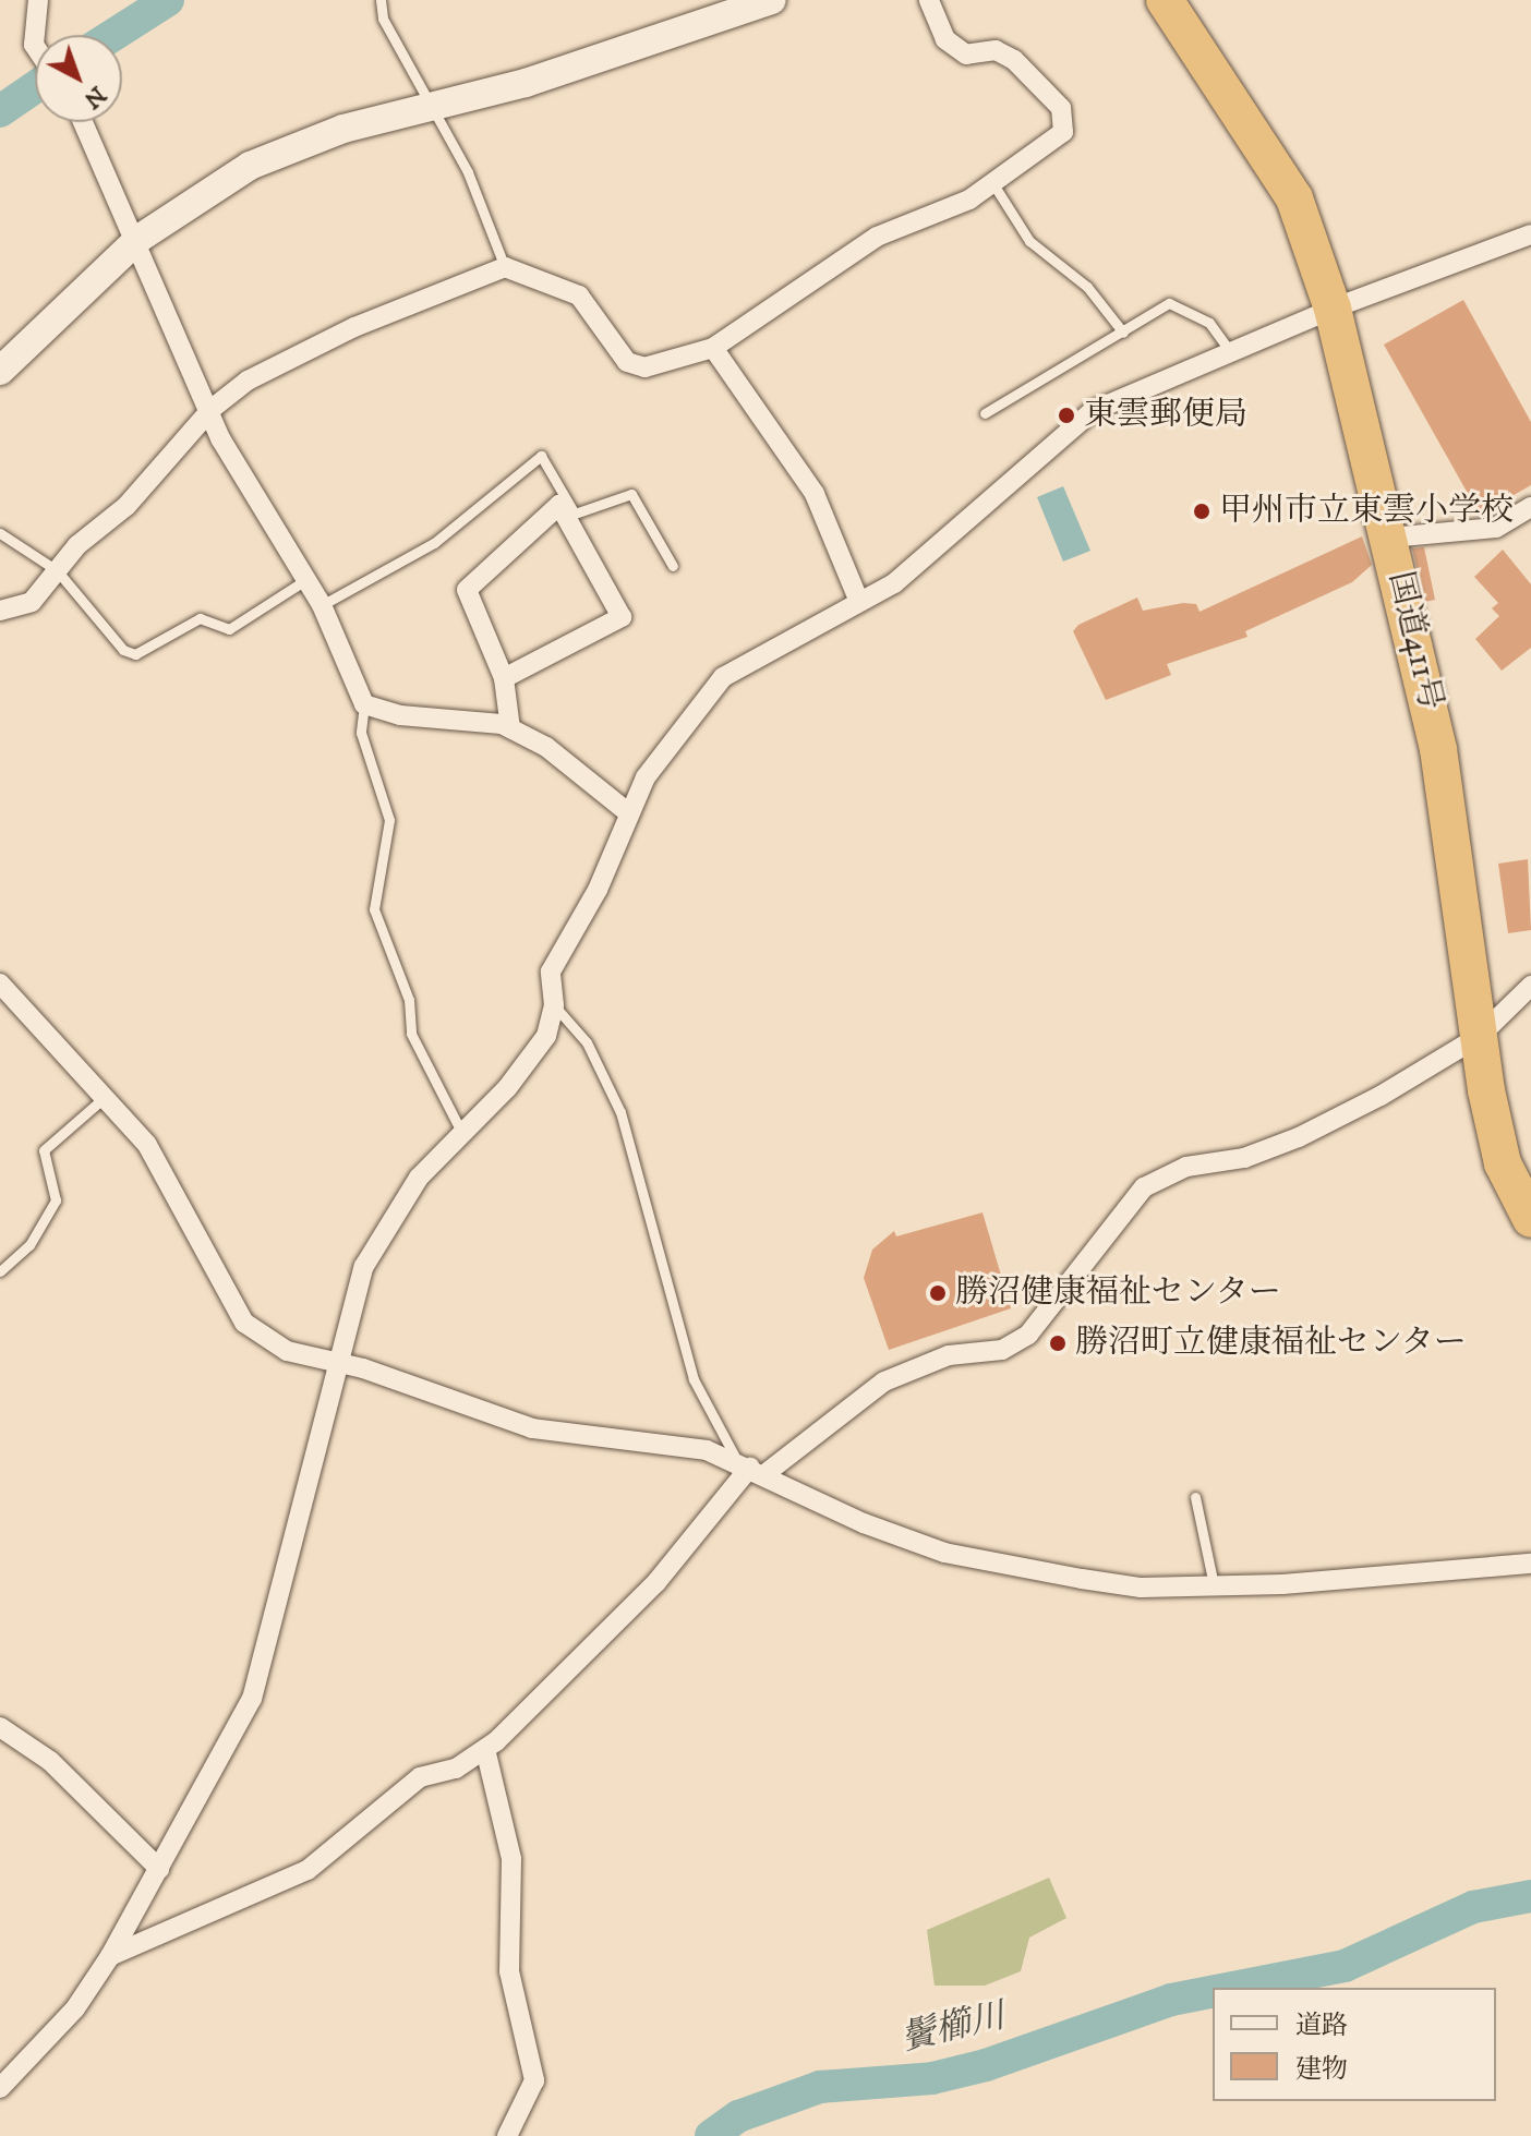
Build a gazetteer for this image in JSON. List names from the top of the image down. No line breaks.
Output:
{"streets":{"highway":["国道411号"]},"water":["鬢櫛川"],"places":["東雲郵便局","甲州市立東雲小学校","勝沼健康福祉センター","勝沼町立健康福祉センター"],"legend":["道路","建物"],"north":"bottom right"}
